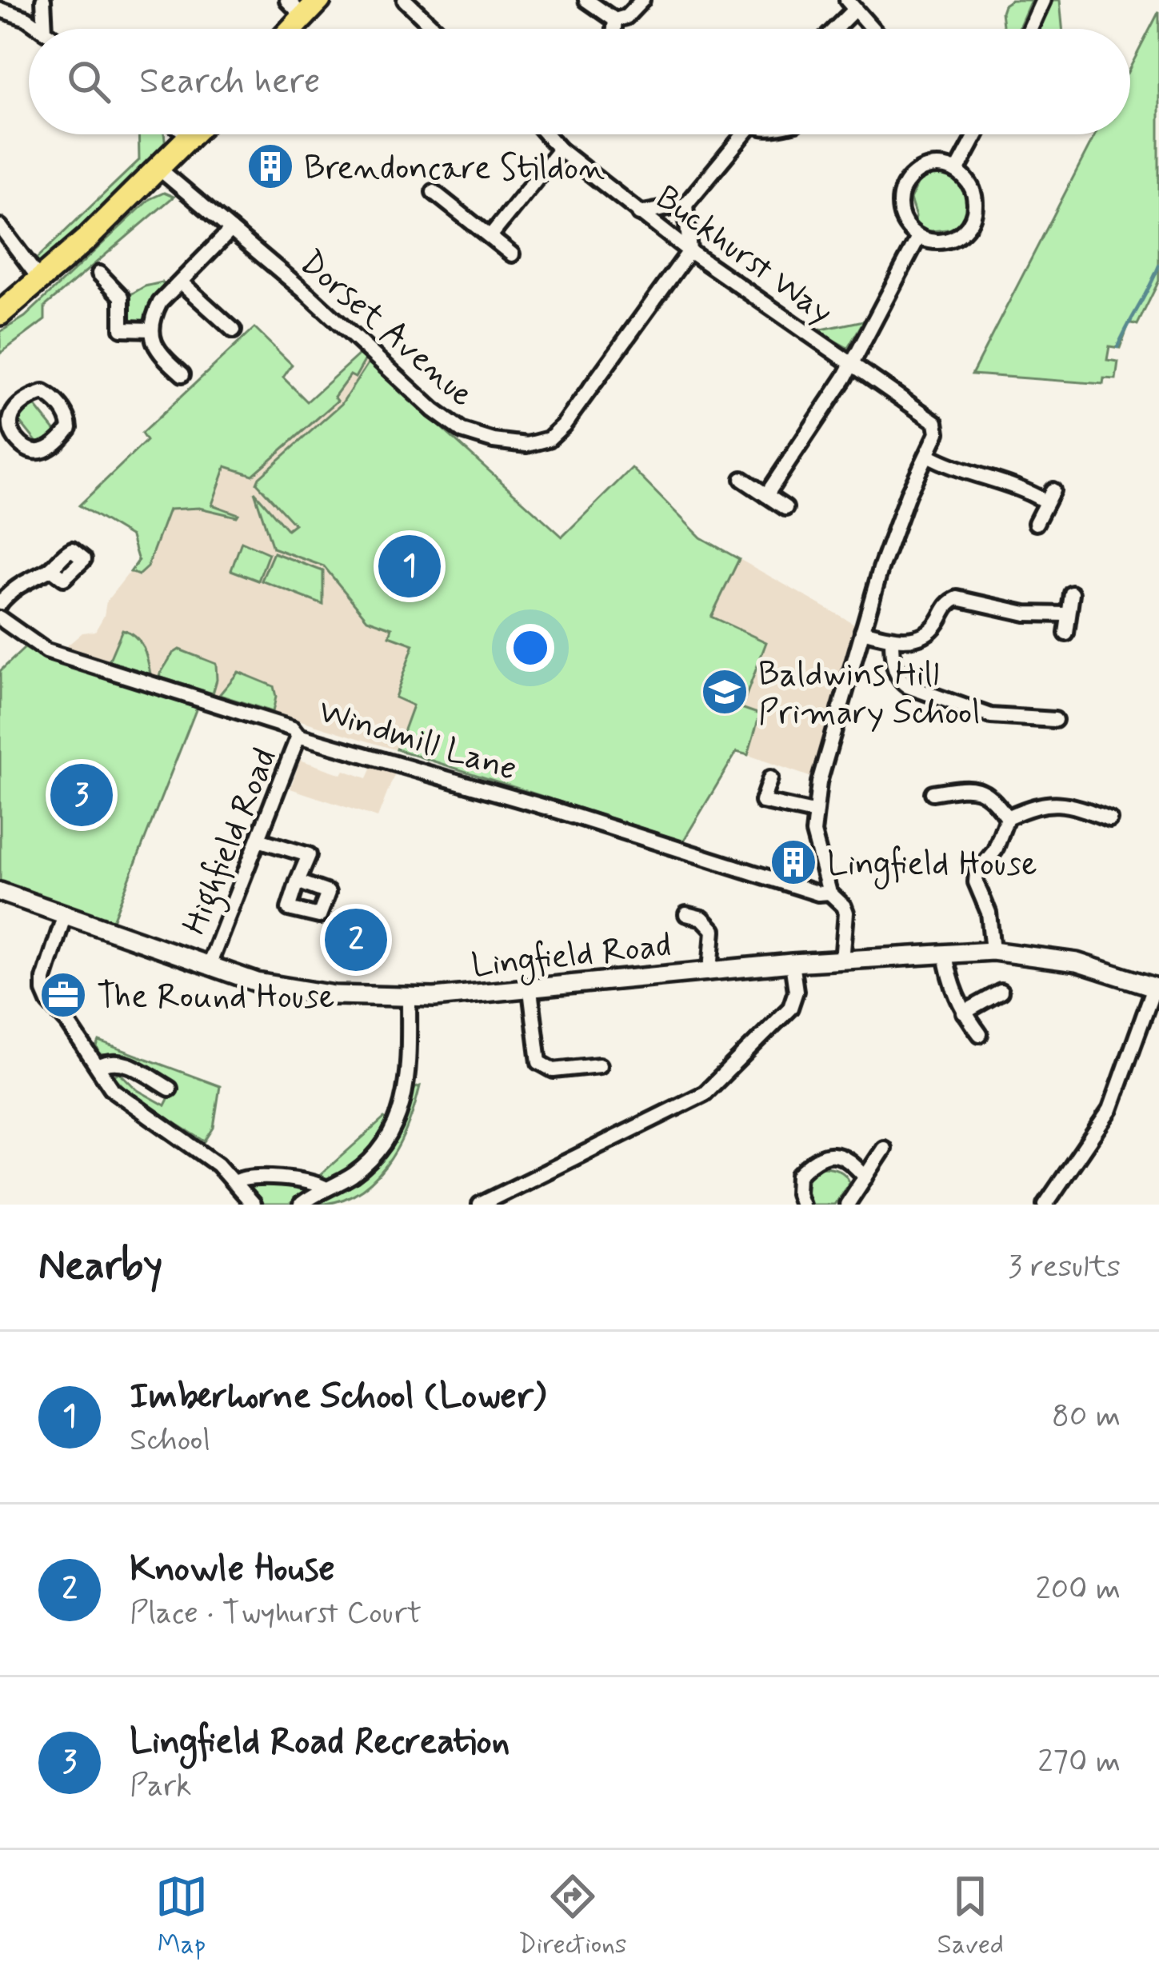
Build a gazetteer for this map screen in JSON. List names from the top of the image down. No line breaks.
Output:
{"streets":{"street":["Buckhurst Way","Dorset Avenue","Windmill Lane","Highfield Road","Lingfield Road"]},"crossings":[["Buckhurst Way","Dorset Avenue"],["Windmill Lane","Highfield Road"],["Highfield Road","Lingfield Road"]],"places":{"building":["Brendoncare Stildon","Lingfield House"],"school or university":["Baldwins Hill Primary School"],"office":["The Round House"]},"page":{"search":"Search here","pins":["1","3","2"],"heading":["Nearby","3 results"],"list":[{"mark":"1","name":"Imberhorne School (Lower)","note":"School","value":"80 m"},{"mark":"2","name":"Knowle House","note":"Place · Twyhurst Court","value":"200 m"},{"mark":"3","name":"Lingfield Road Recreation","note":"Park","value":"270 m"}],"nav":["Map","Directions","Saved"]}}
